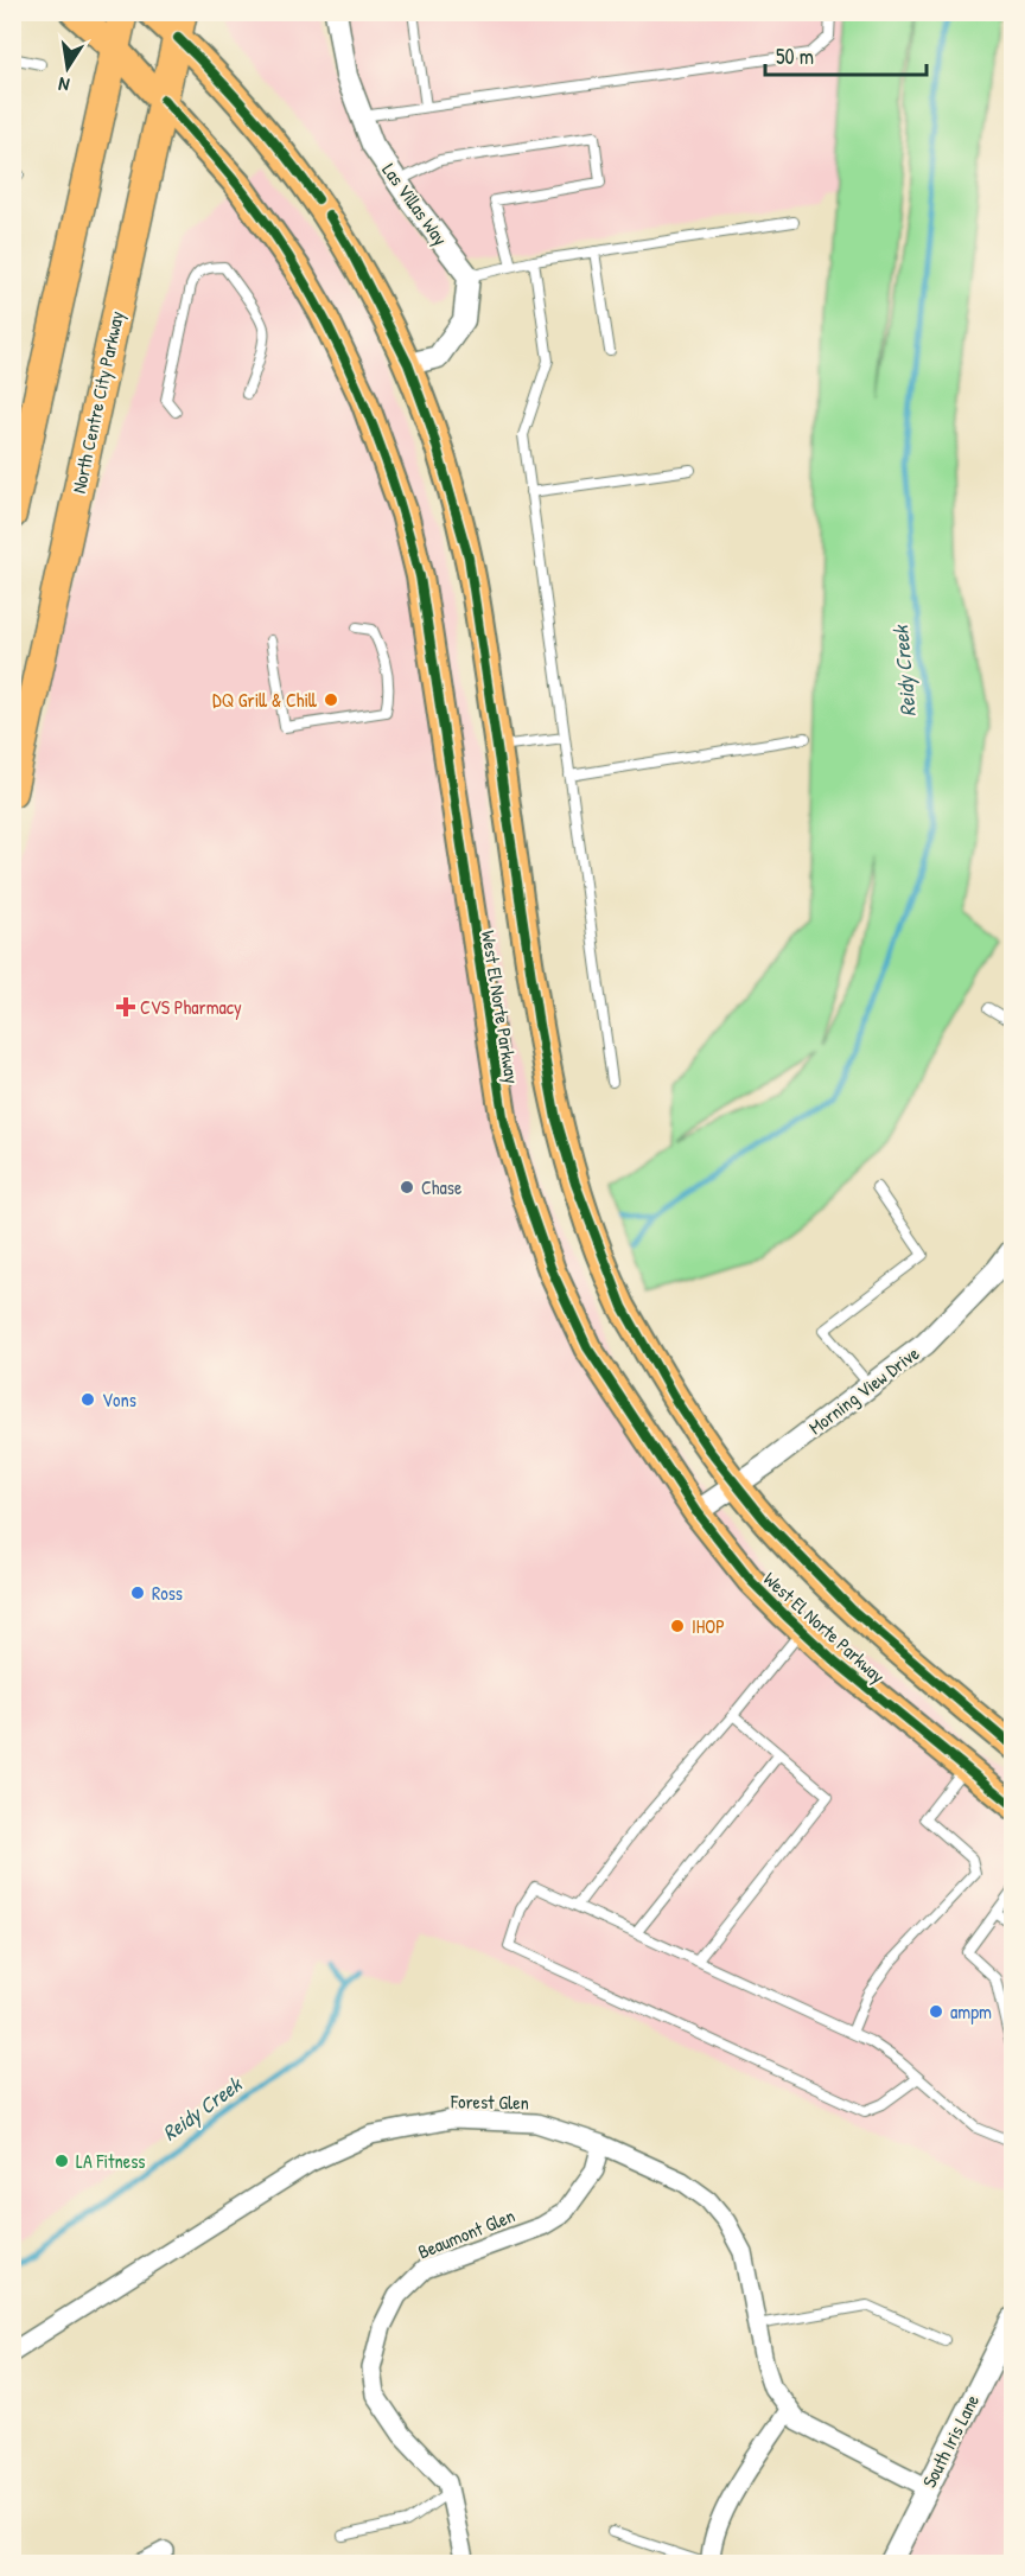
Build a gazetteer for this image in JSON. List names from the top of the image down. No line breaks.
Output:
{"streets":{"highway":["North Centre City Parkway"],"main road":["West El Norte Parkway"],"street":["Las Villas Way","Morning View Drive","Forest Glen","Beaumont Glen","South Iris Lane"]},"crossings":[["North Centre City Parkway","West El Norte Parkway"],["West El Norte Parkway","Morning View Drive"],["Forest Glen","Beaumont Glen"],["Forest Glen","South Iris Lane"]],"water":["Reidy Creek"],"places":{"other":["DQ Grill & Chill","Chase","Vons","Ross","IHOP","ampm","LA Fitness"],"health":["CVS Pharmacy"]},"scale_bar":"50 m","north":"bottom"}
